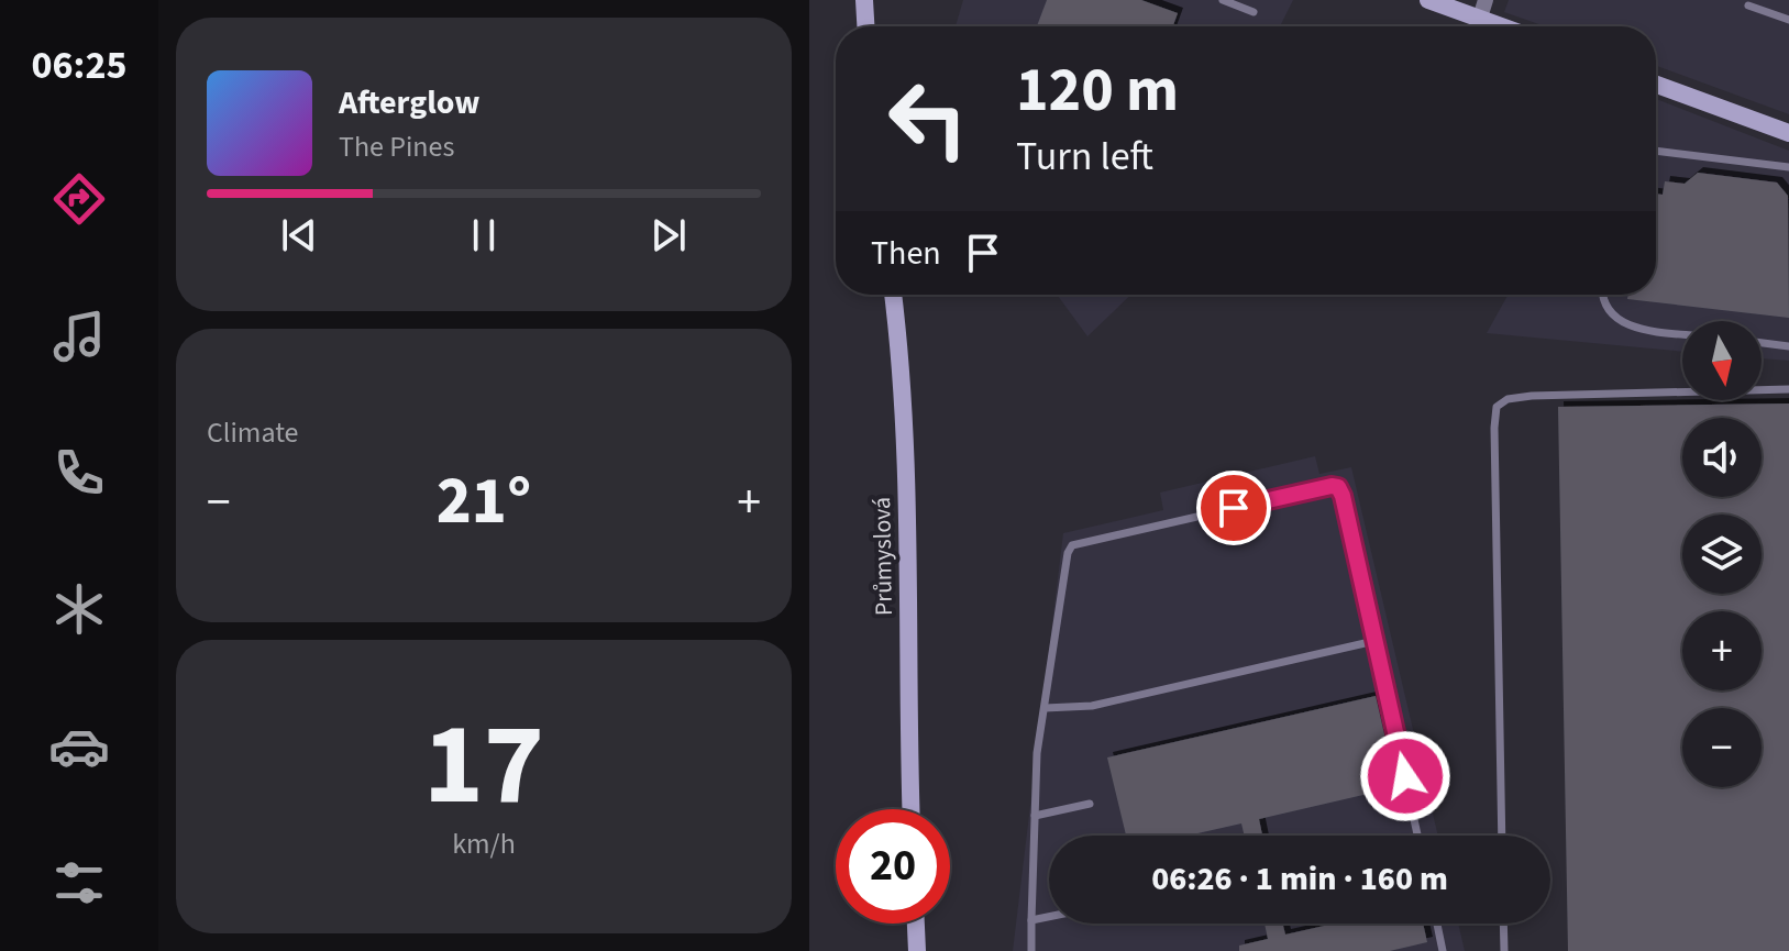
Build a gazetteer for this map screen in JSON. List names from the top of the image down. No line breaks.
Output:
{"streets":{"main road":["Průmyslová"]},"north":"bottom","page":{"tabs":"06:25","turn":["120 m","Turn left"],"song":["Afterglow","The Pines"],"then":"Then","map_buttons":["+","−"],"tile":["Climate",["17","km/h"]],"heat":["−","21°","+"],"limit":"20","trip":"06:26 · 1 min · 160 m"}}
